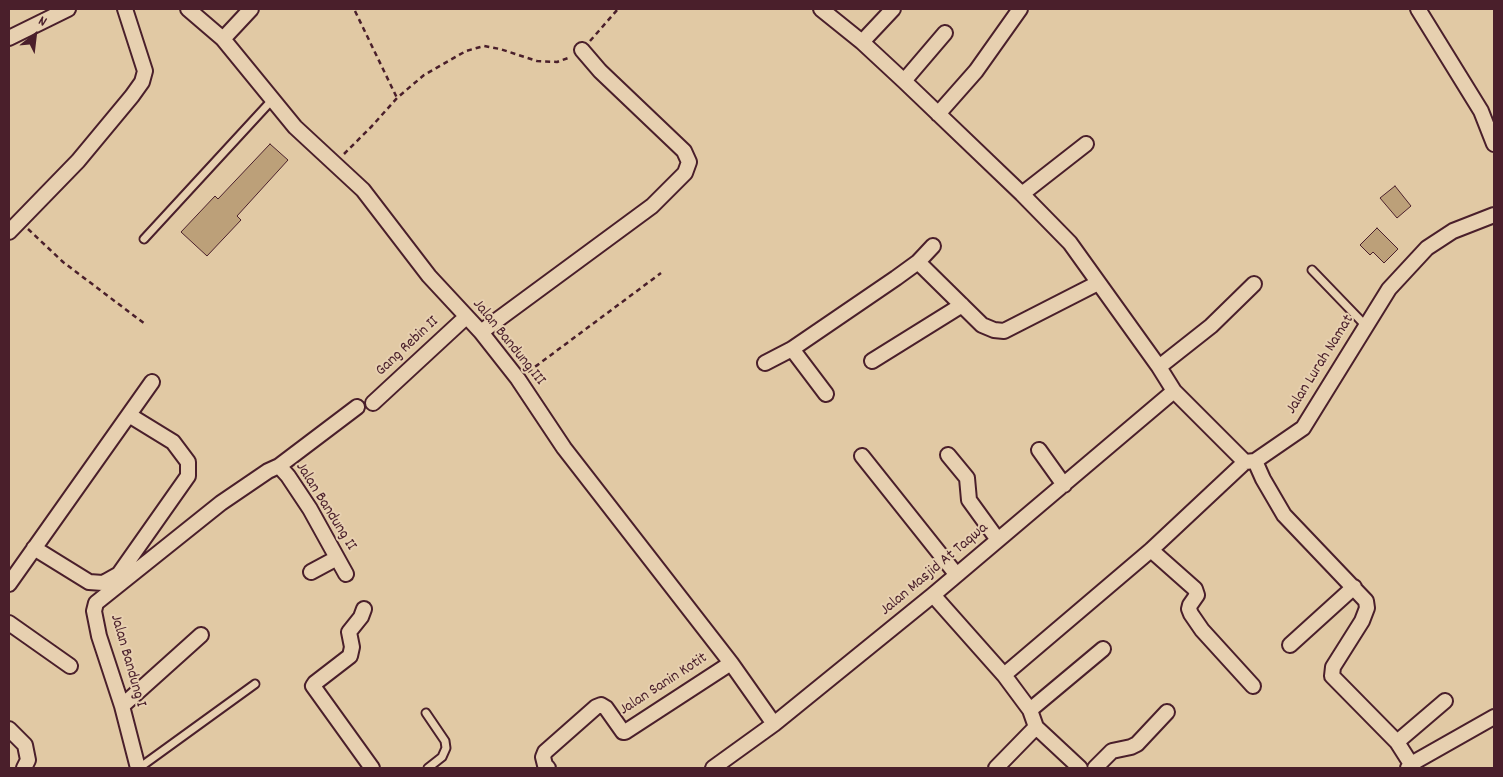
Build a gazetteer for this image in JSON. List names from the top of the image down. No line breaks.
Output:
{"streets":{"street":["Jalan Bandung III","Gang Rebin II","Jalan Lurah Namat","Jalan Bandung II","Jalan Masjid At Taqwa","Jalan Bandung I","Jalan Sanin Kotit"]},"crossings":[["Jalan Bandung III","Gang Rebin II"],["Jalan Bandung III","Jalan Masjid At Taqwa"],["Jalan Bandung III","Jalan Sanin Kotit"],["Jalan Bandung II","Jalan Bandung I"]],"north":"top right"}
